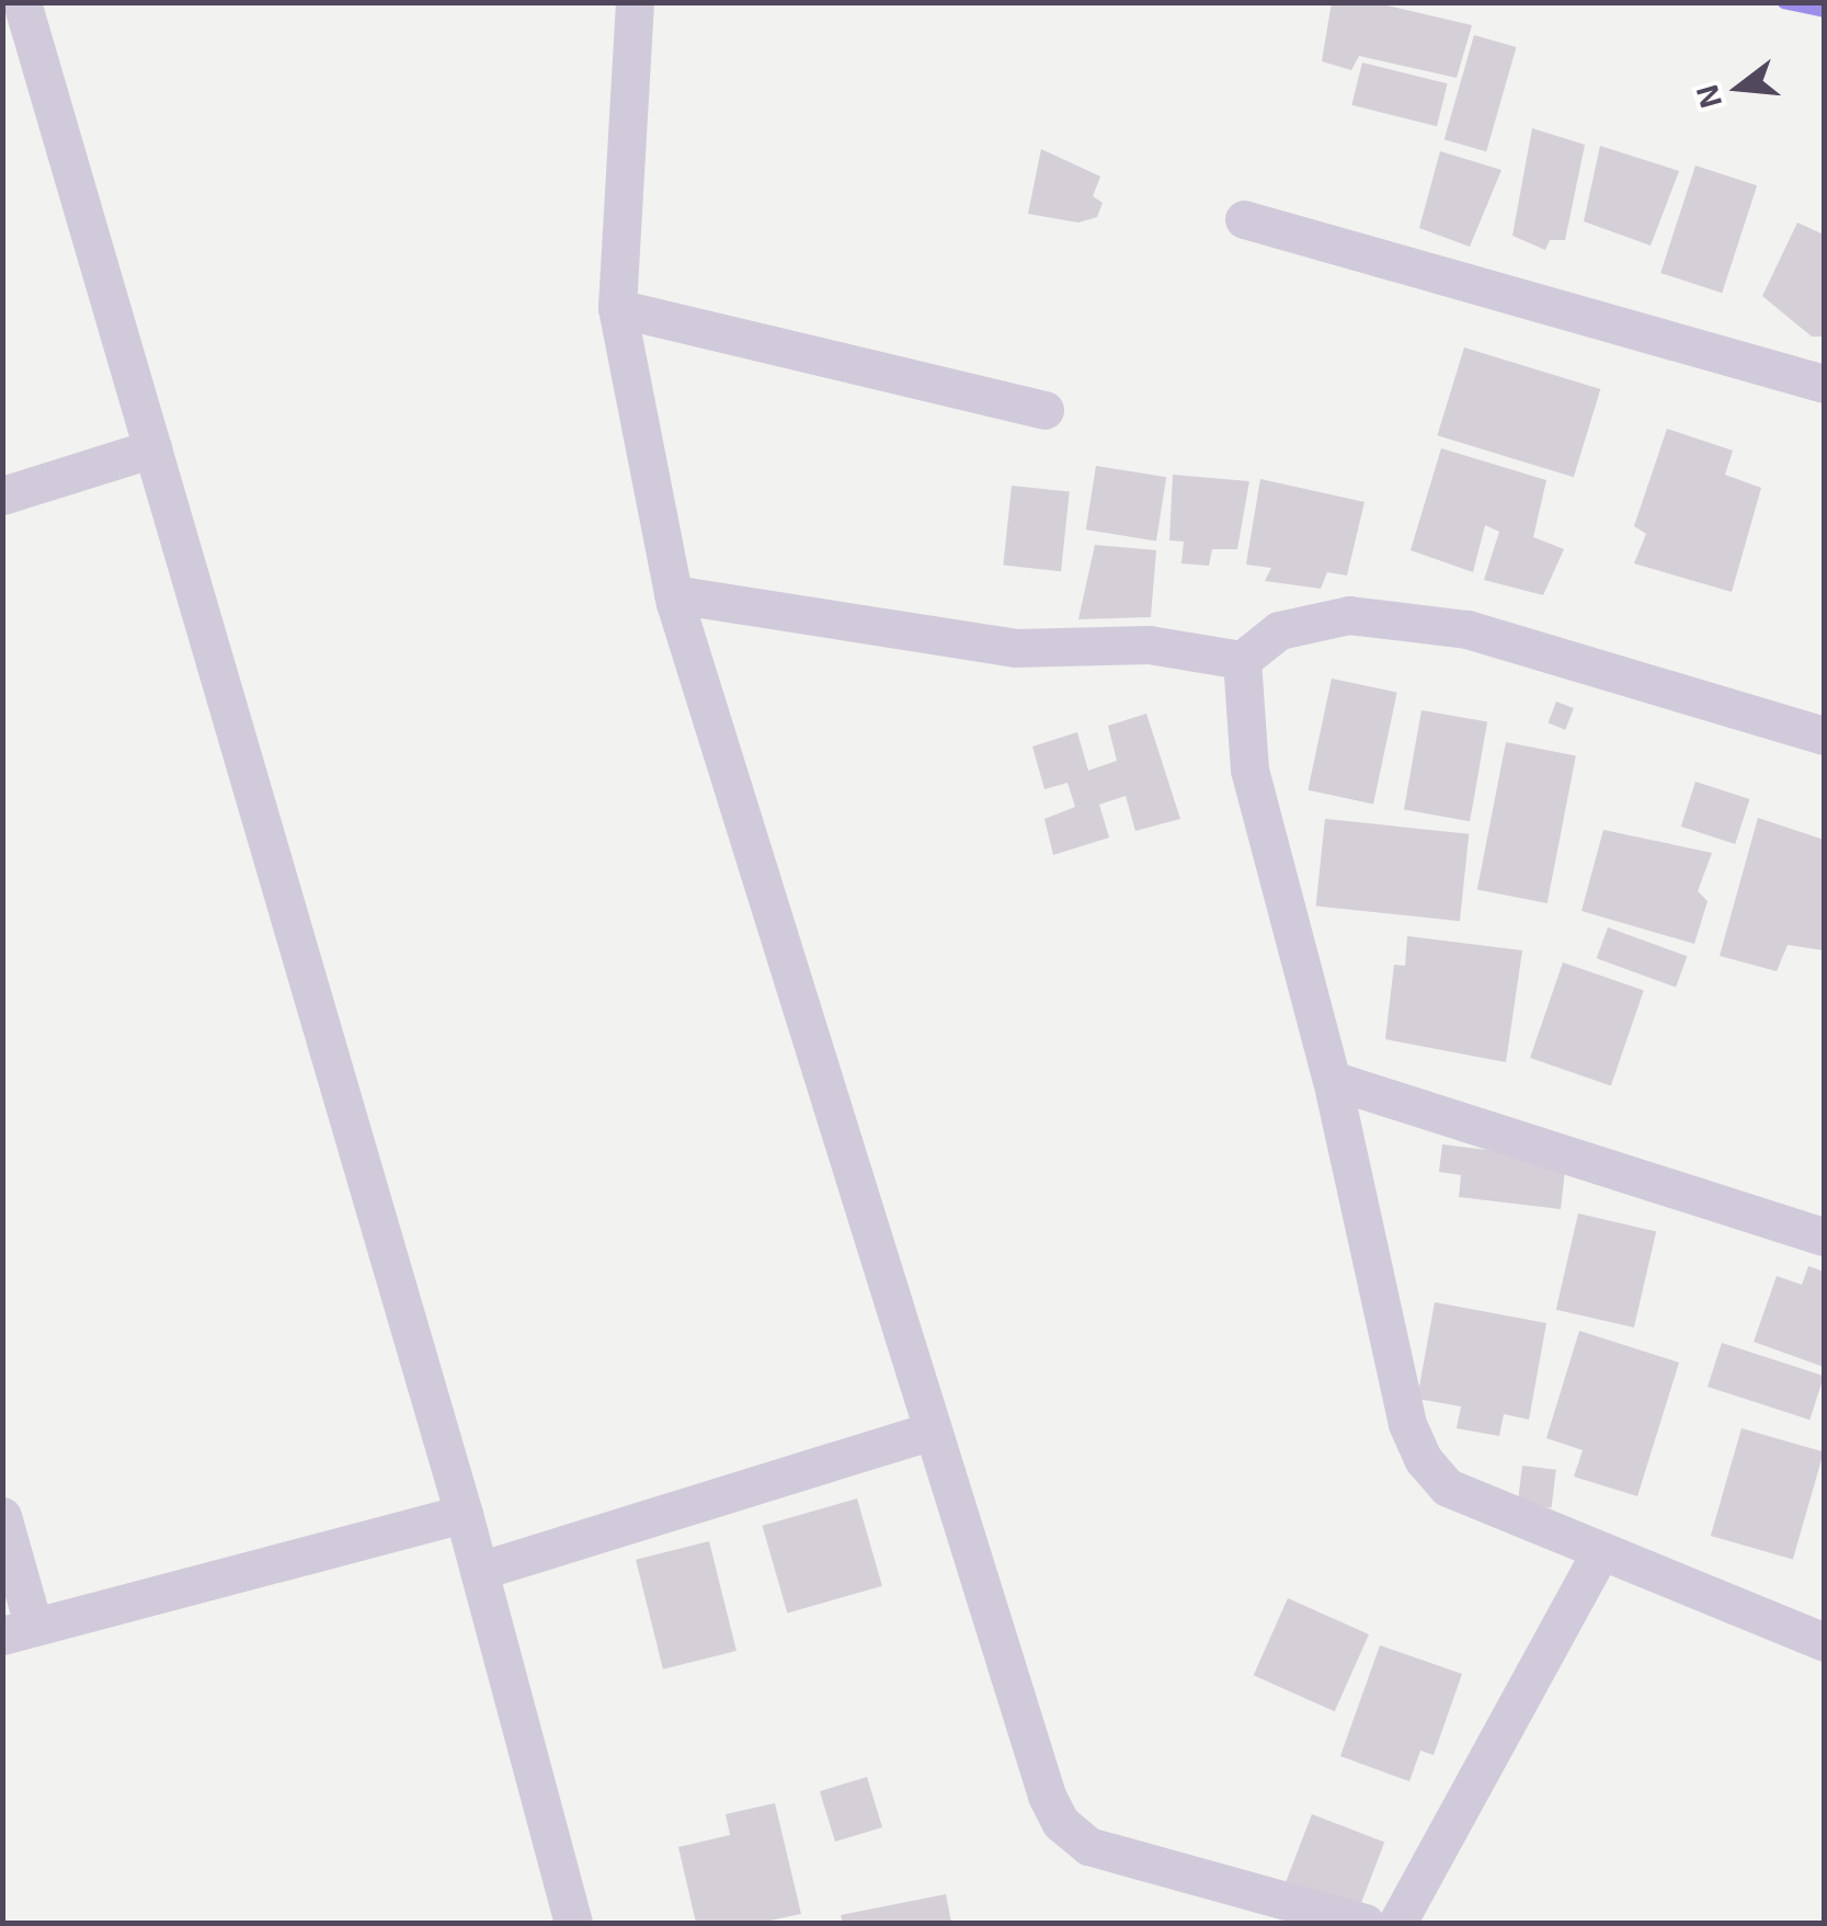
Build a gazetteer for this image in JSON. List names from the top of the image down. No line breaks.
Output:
{"north":"left"}
